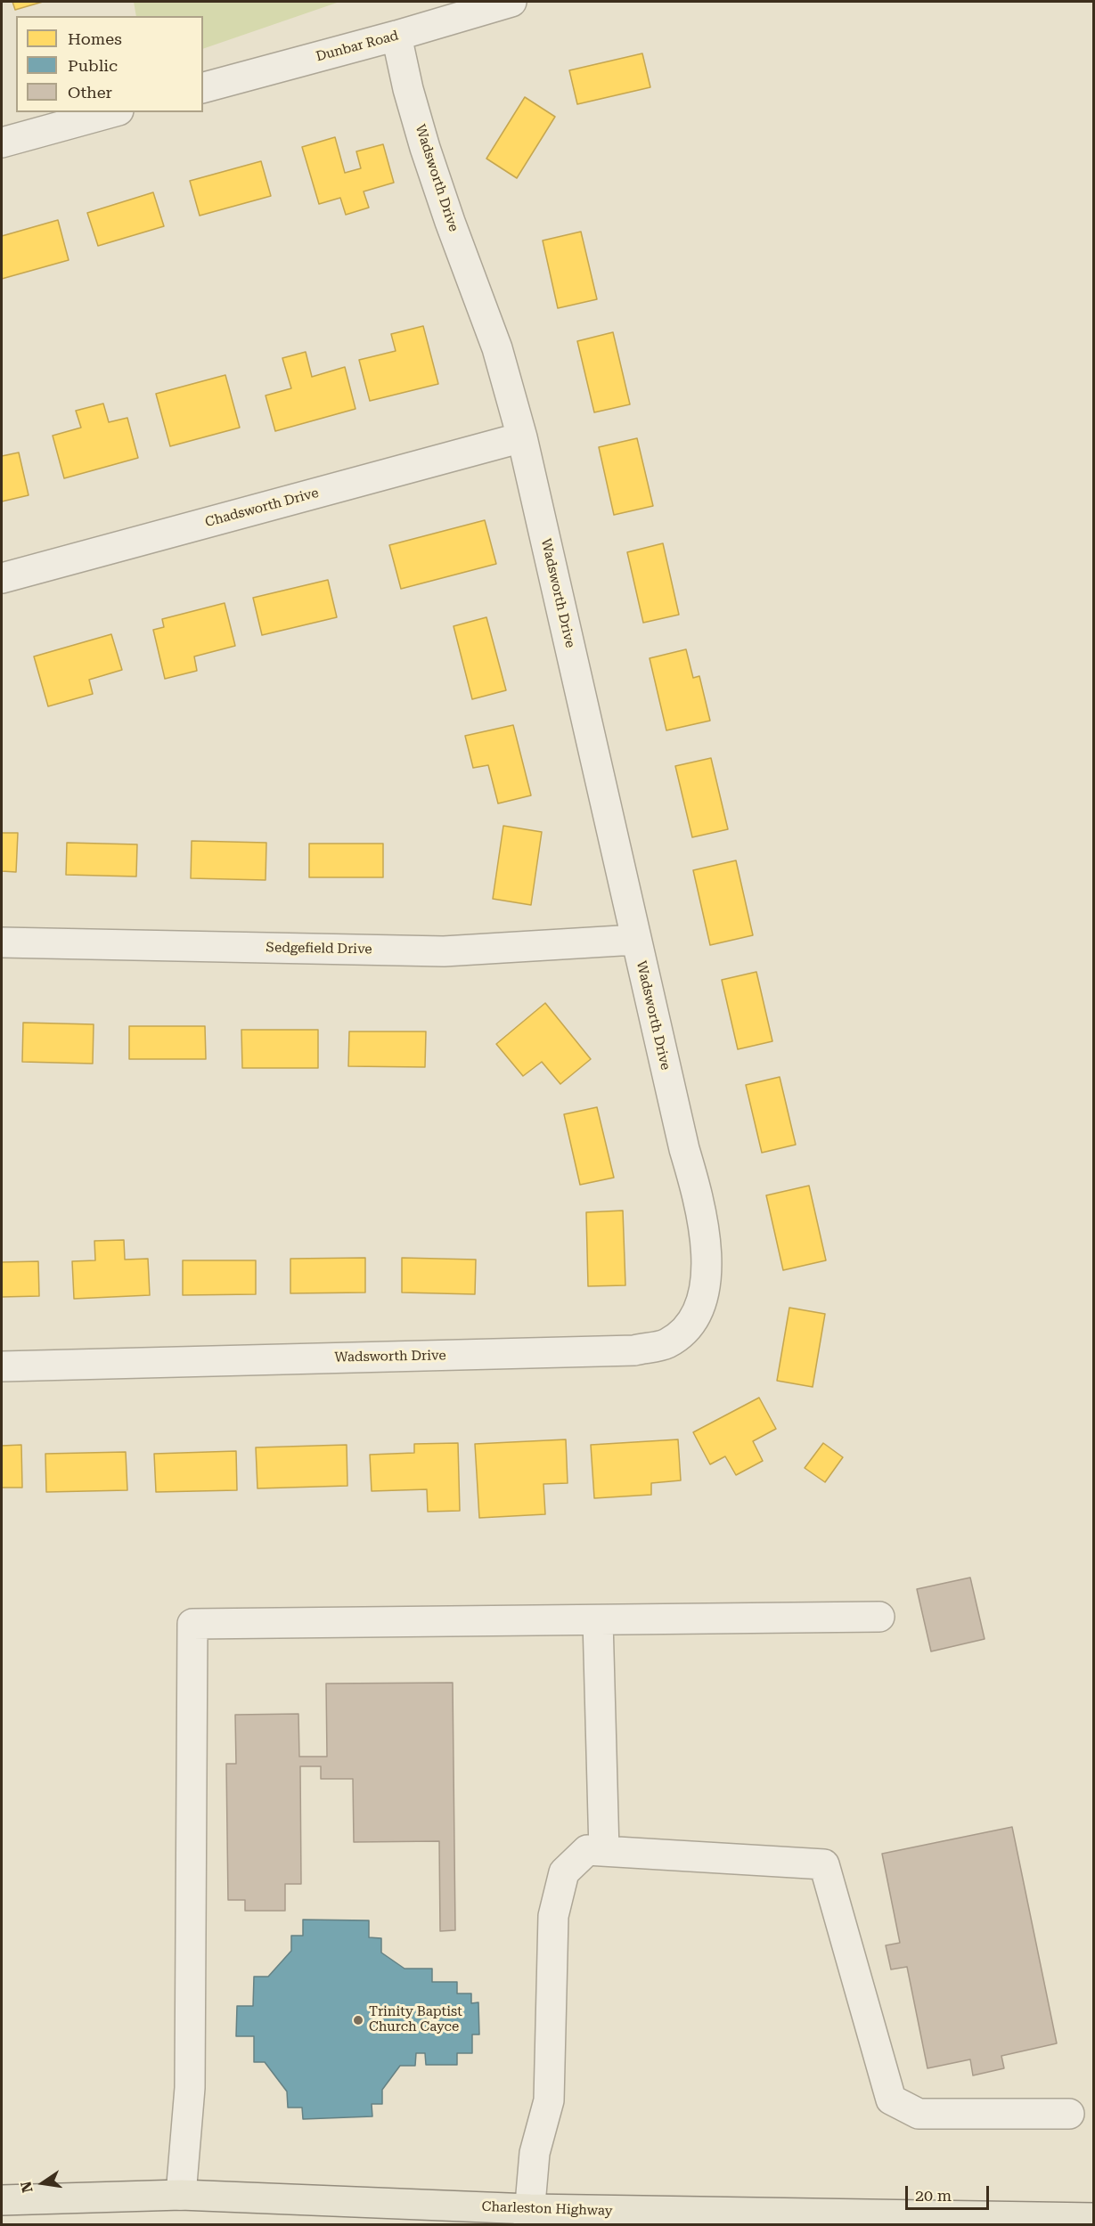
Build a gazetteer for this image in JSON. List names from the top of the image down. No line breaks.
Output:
{"streets":{"main road":["Charleston Highway"],"street":["Dunbar Road","Wadsworth Drive","Chadsworth Drive","Sedgefield Drive"]},"crossings":[["Dunbar Road","Wadsworth Drive"],["Wadsworth Drive","Chadsworth Drive"],["Wadsworth Drive","Sedgefield Drive"]],"places":["Trinity Baptist Church Cayce"],"legend":["Homes","Public","Other"],"scale_bar":"20 m","north":"left"}
